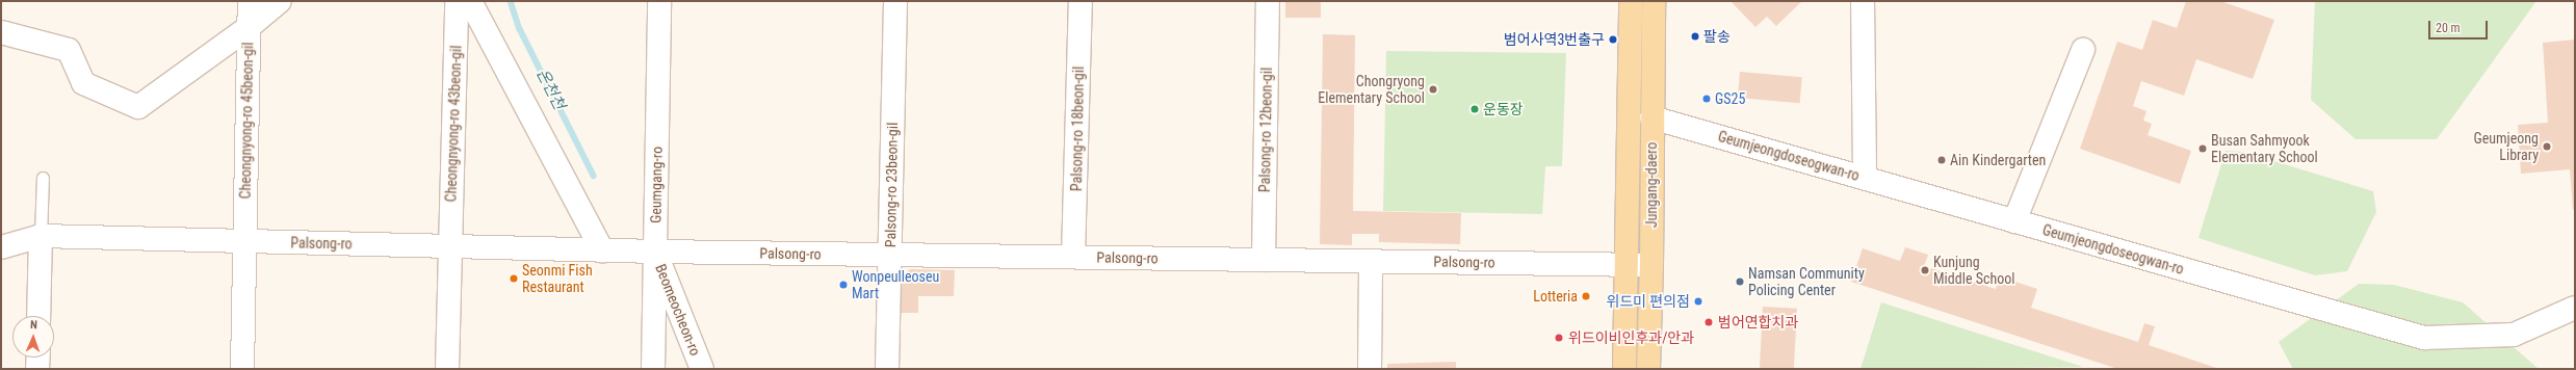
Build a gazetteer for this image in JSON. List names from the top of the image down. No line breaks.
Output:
{"streets":{"main road":["Jungang-daero"],"street":["Cheongnyong-ro 45beon-gil","Cheongnyong-ro 43beon-gil","Palsong-ro 18beon-gil","Palsong-ro 12beon-gil","Geumjeongdoseogwan-ro","Geumgang-ro","Palsong-ro 23beon-gil","Palsong-ro","Beomeocheon-ro"]},"crossings":[["Cheongnyong-ro 45beon-gil","Palsong-ro"],["Cheongnyong-ro 43beon-gil","Palsong-ro"],["Palsong-ro 18beon-gil","Palsong-ro"],["Palsong-ro 12beon-gil","Palsong-ro"],["Geumjeongdoseogwan-ro","Jungang-daero"],["Geumgang-ro","Palsong-ro"],["Geumgang-ro","Beomeocheon-ro"],["Palsong-ro 23beon-gil","Palsong-ro"],["Jungang-daero","Palsong-ro"],["Palsong-ro","Beomeocheon-ro"]],"water":["온천천"],"places":["팔송","범어사역3번출구","Chongryong Elementary School","GS25","운동장","Geumjeong Library","Busan Sahmyook Elementary School","Ain Kindergarten","Kunjung Middle School","Seonmi Fish Restaurant","Namsan Community Policing Center","Wonpeulleoseu Mart","Lotteria","위드미 편의점","범어연합치과","위드이비인후과/안과"],"scale_bar":"20 m","north":"top"}
